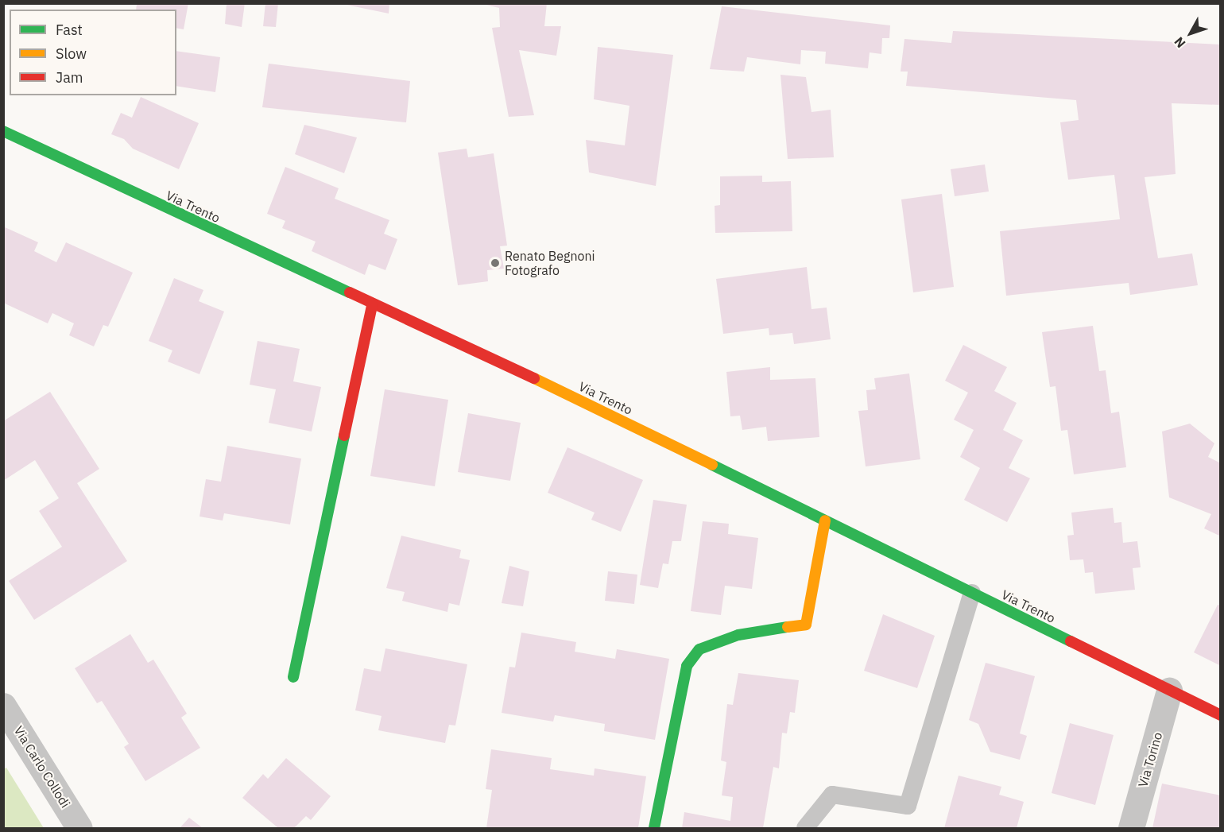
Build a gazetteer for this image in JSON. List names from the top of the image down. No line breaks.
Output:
{"streets":{"street":["Via Trento","Via Torino","Via Carlo Collodi"]},"crossings":[["Via Trento","Via Torino"]],"places":["Renato Begnoni Fotografo"],"legend":["Fast","Slow","Jam"],"north":"bottom left"}
